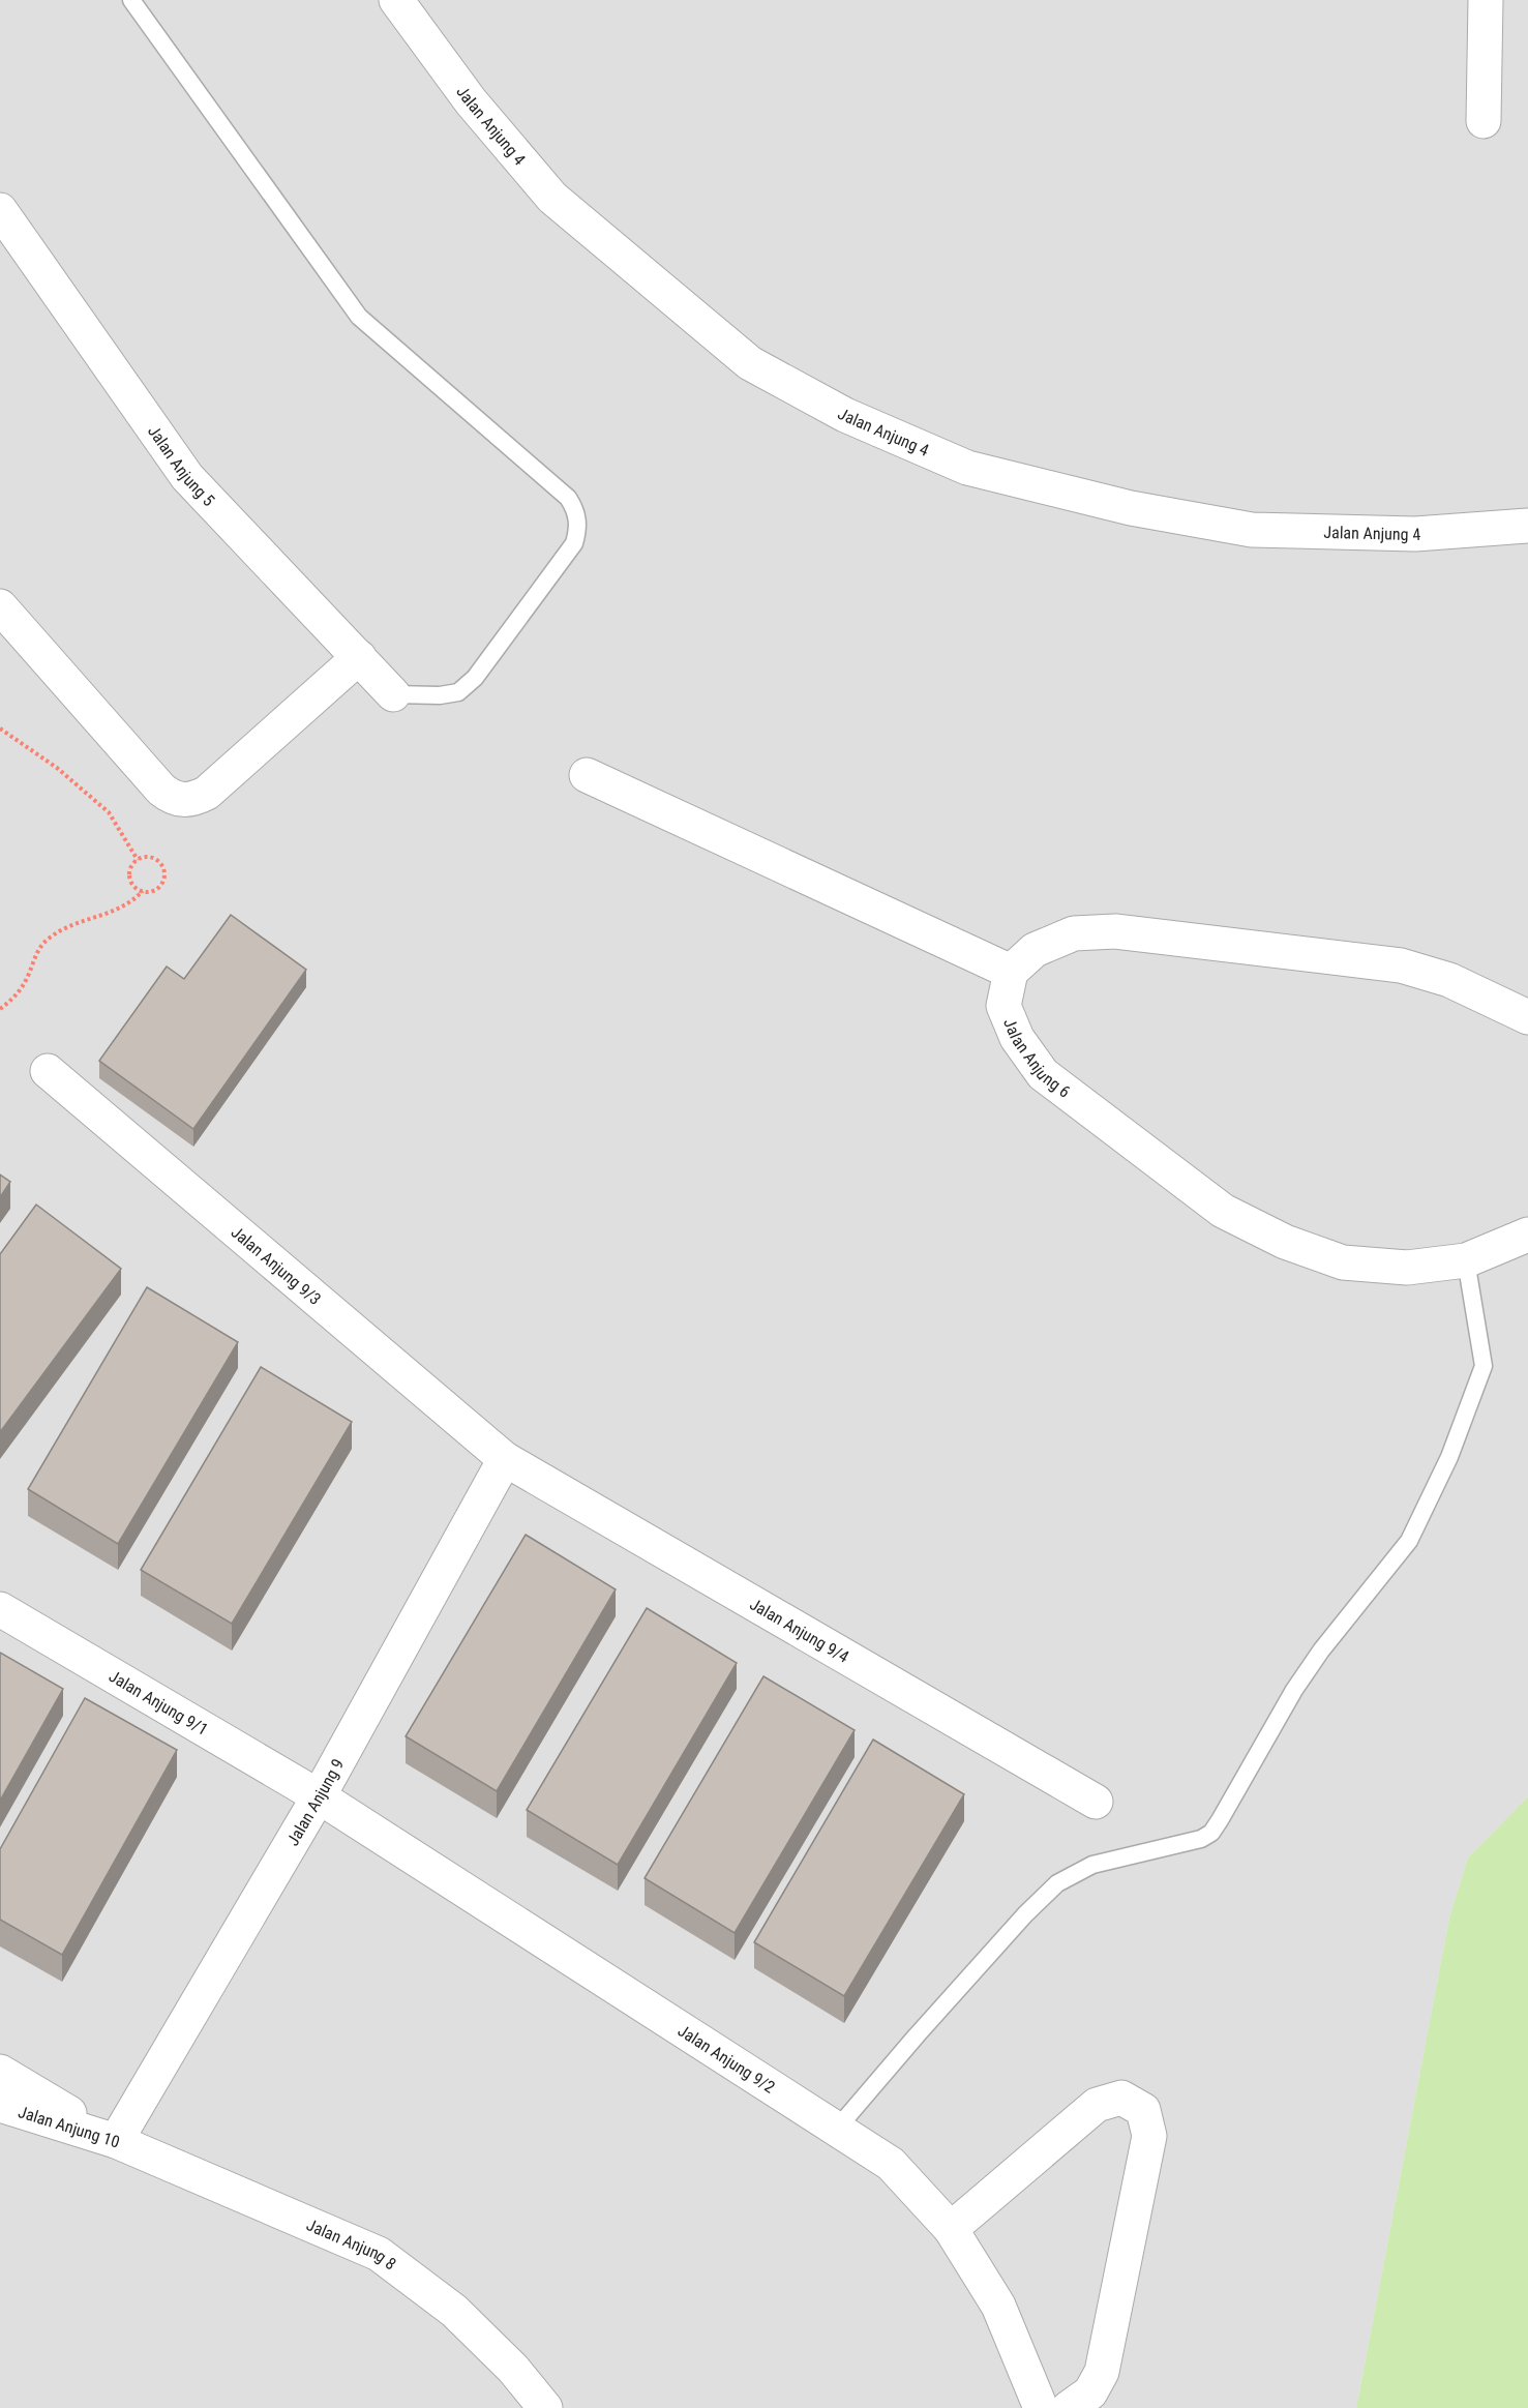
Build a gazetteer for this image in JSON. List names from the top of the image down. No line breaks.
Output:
{"streets":{"street":["Jalan Anjung 4","Jalan Anjung 5","Jalan Anjung 6","Jalan Anjung 9/3","Jalan Anjung 9/4","Jalan Anjung 9/1","Jalan Anjung 9","Jalan Anjung 9/2","Jalan Anjung 10","Jalan Anjung 8"]},"crossings":[["Jalan Anjung 9/3","Jalan Anjung 9/4"],["Jalan Anjung 9/3","Jalan Anjung 9"],["Jalan Anjung 9/4","Jalan Anjung 9"],["Jalan Anjung 9/1","Jalan Anjung 9"],["Jalan Anjung 9/1","Jalan Anjung 9/2"],["Jalan Anjung 9","Jalan Anjung 9/2"],["Jalan Anjung 9","Jalan Anjung 10"],["Jalan Anjung 9","Jalan Anjung 8"],["Jalan Anjung 10","Jalan Anjung 8"]]}
